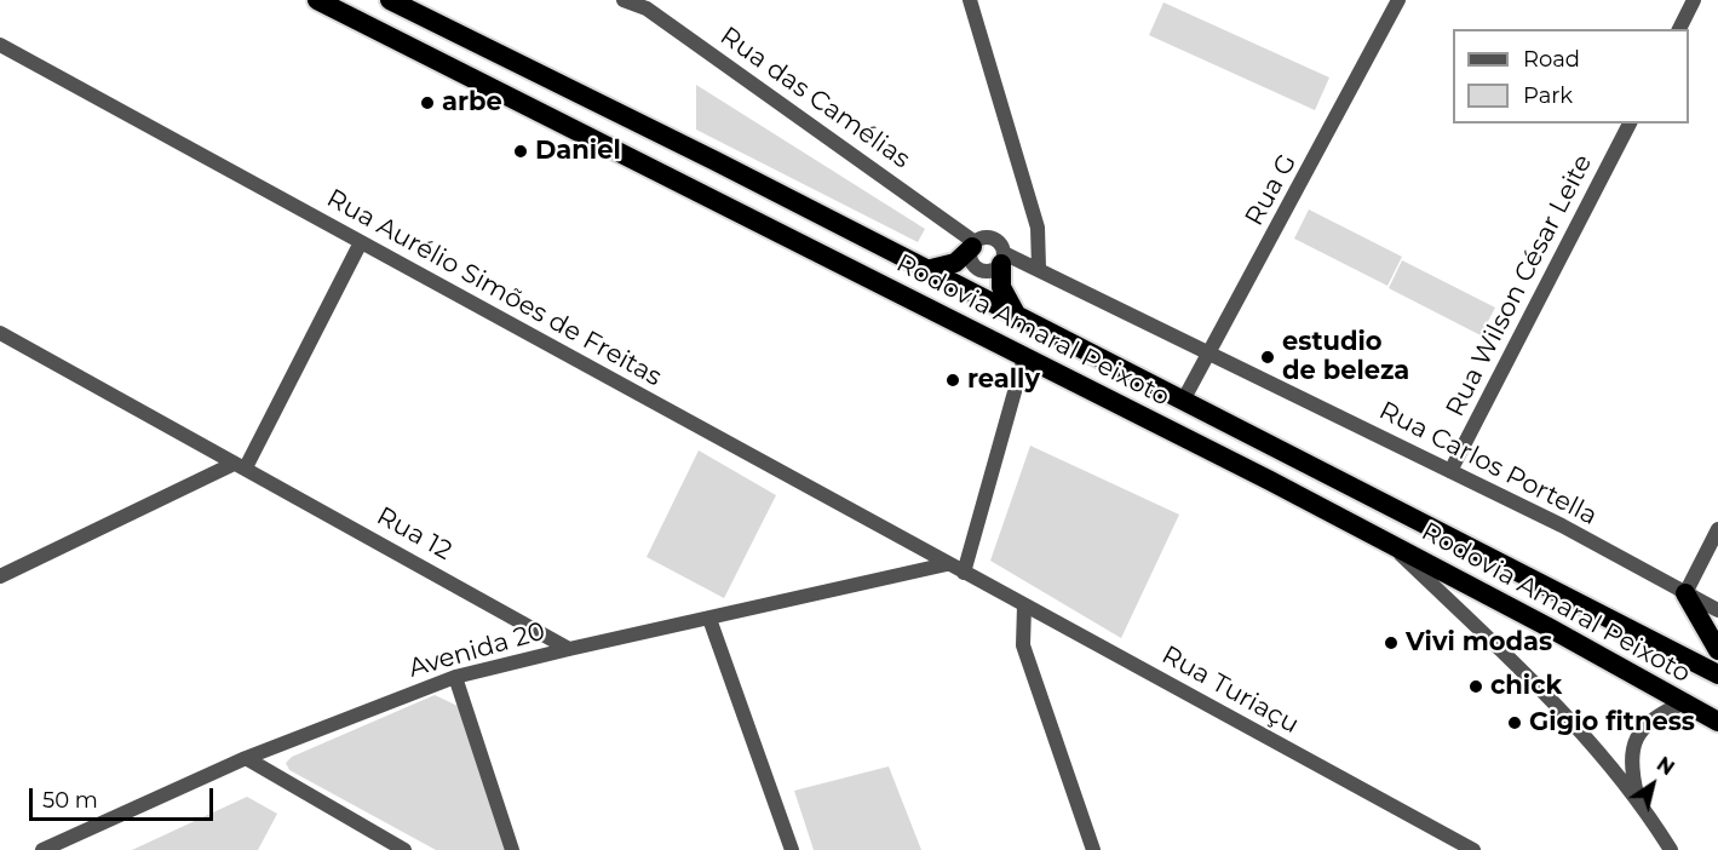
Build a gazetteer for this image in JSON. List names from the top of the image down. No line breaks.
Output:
{"streets":{"highway":["Rodovia Amaral Peixoto"],"street":["Rua das Camélias","Rua G","Rua Wilson César Leite","Rua Aurélio Simões de Freitas","Rua Carlos Portella","Rua 12","Avenida 20","Rua Turiaçu"]},"crossings":[["Rua G","Rodovia Amaral Peixoto"],["Rua G","Rua Carlos Portella"],["Rua Wilson César Leite","Rua Carlos Portella"],["Rua Aurélio Simões de Freitas","Avenida 20"],["Rua Aurélio Simões de Freitas","Rua Turiaçu"],["Rua 12","Avenida 20"]],"places":["arbe","Daniel","estudio de beleza","really","Vivi modas","chick","Gigio fitness"],"legend":["Road","Park"],"scale_bar":"50 m","north":"top right"}
